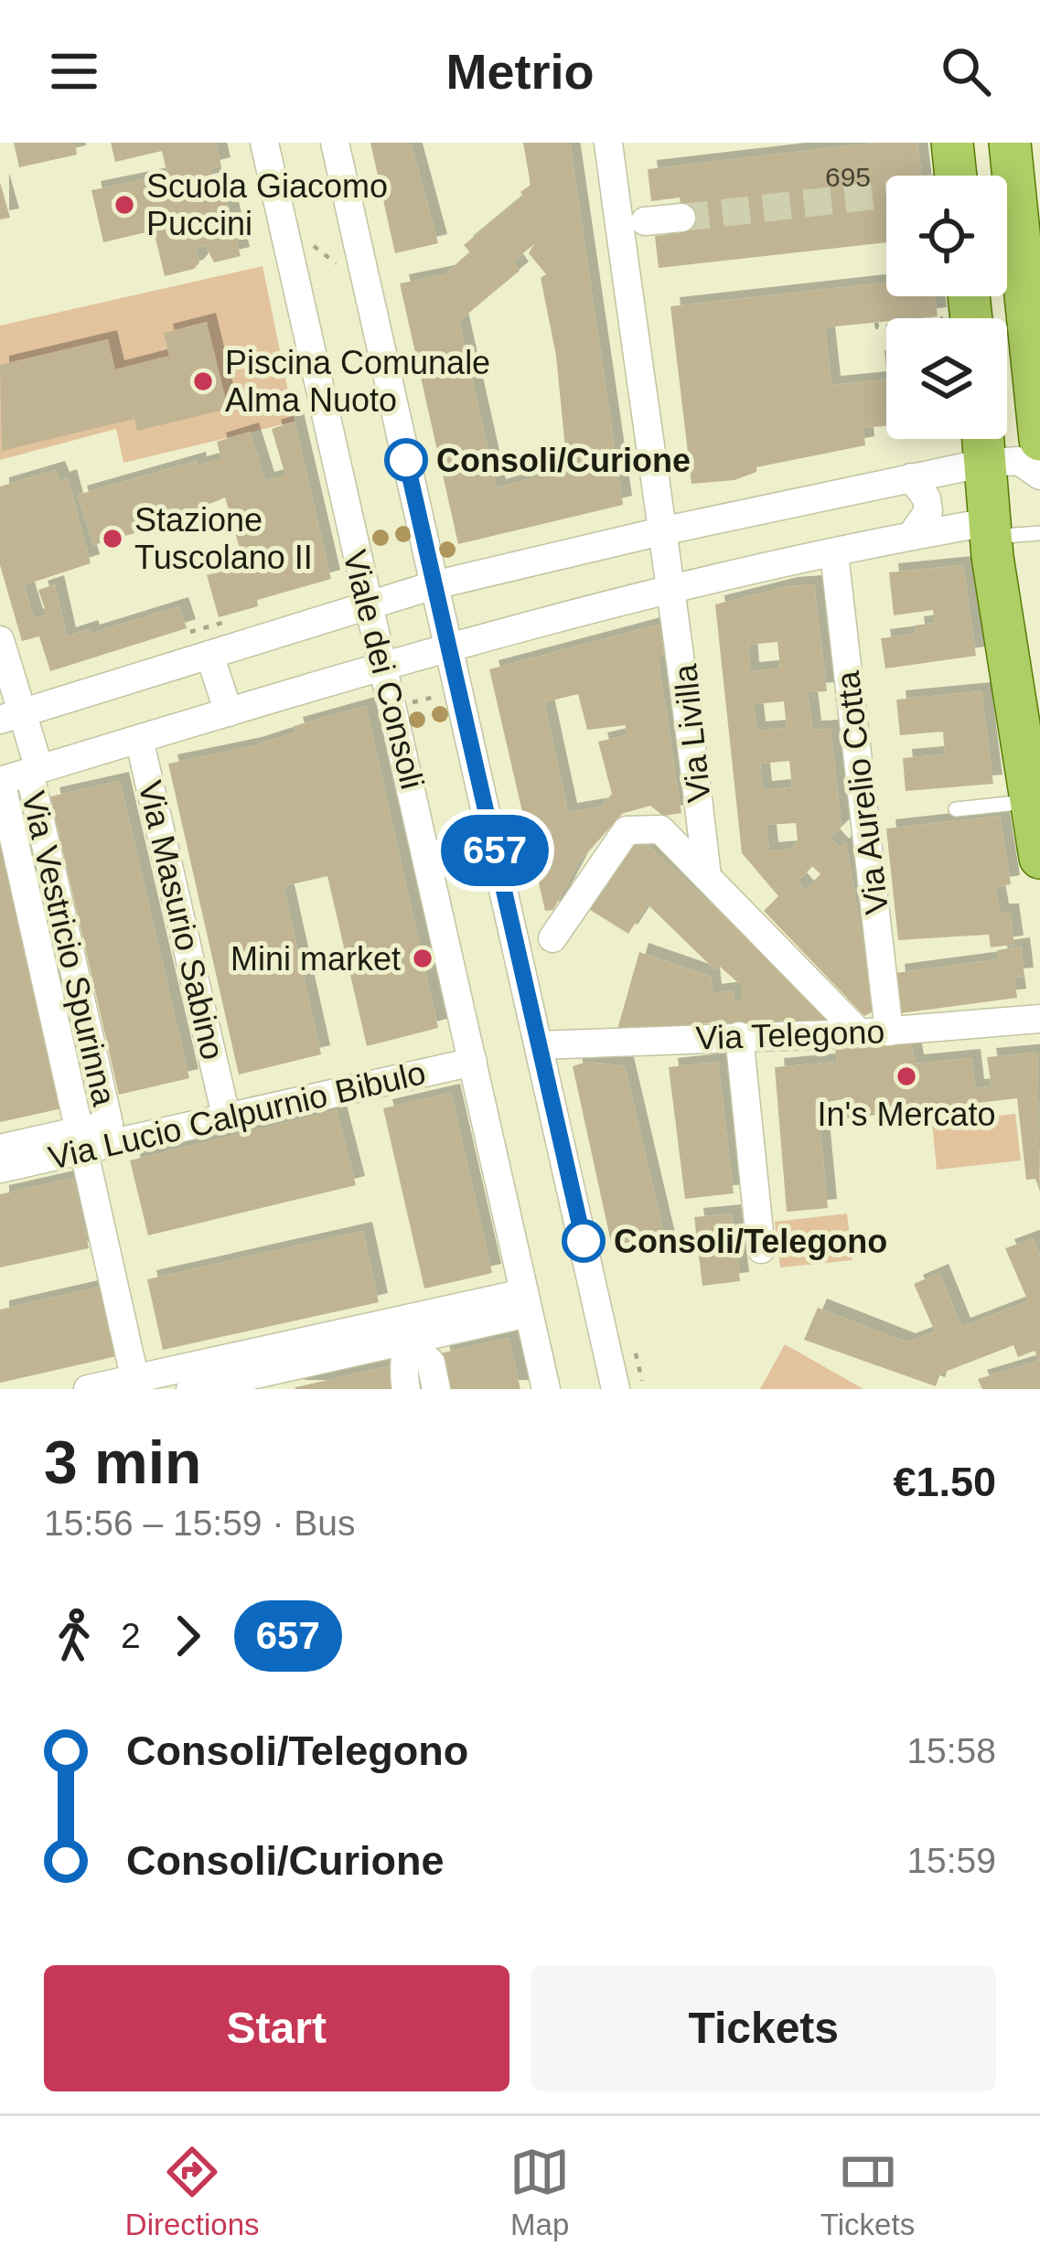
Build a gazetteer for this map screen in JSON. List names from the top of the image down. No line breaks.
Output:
{"streets":{"street":["Viale dei Consoli","Via Livilla","Via Aurelio Cotta","Via Masurio Sabino","Via Vestricio Spurinna","Via Telegono","Via Lucio Calpurnio Bibulo"]},"crossings":[["Viale dei Consoli","Via Telegono"],["Viale dei Consoli","Via Lucio Calpurnio Bibulo"],["Via Aurelio Cotta","Via Telegono"],["Via Masurio Sabino","Via Lucio Calpurnio Bibulo"],["Via Vestricio Spurinna","Via Lucio Calpurnio Bibulo"]],"places":["Scuola Giacomo Puccini","Piscina Comunale Alma Nuoto","Consoli/Curione","Stazione Tuscolano II","Mini market","In's Mercato","Consoli/Telegono"],"lines":["bus line 657"],"house_numbers":["695"],"page":{"header":"Metrio","on_map":"657","heading":["3 min","15:56 – 15:59 · Bus","€1.50"],"legs":["2","657"],"list":[{"name":"Consoli/Telegono","value":"15:58"},{"name":"Consoli/Curione","value":"15:59"}],"buttons":["Start","Tickets"],"tabs":["Directions","Map","Tickets"]}}
